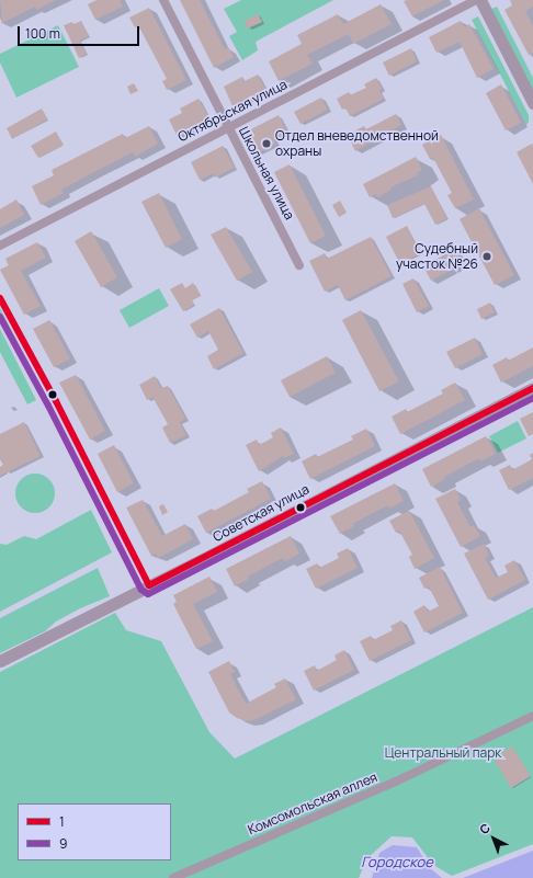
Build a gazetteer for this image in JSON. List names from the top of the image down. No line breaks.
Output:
{"streets":{"main road":["Советская улица"],"street":["Октябрьская улица","Школьная улица","Комсомольская аллея"]},"crossings":[["Октябрьская улица","Школьная улица"]],"water":["Городское"],"parks":["Центральный парк"],"places":["Отдел вневедомственной охраны","Судебный участок №26"],"lines":["transit line 1","transit line 9"],"legend":["1","9"],"scale_bar":"100 m","north":"top left"}
